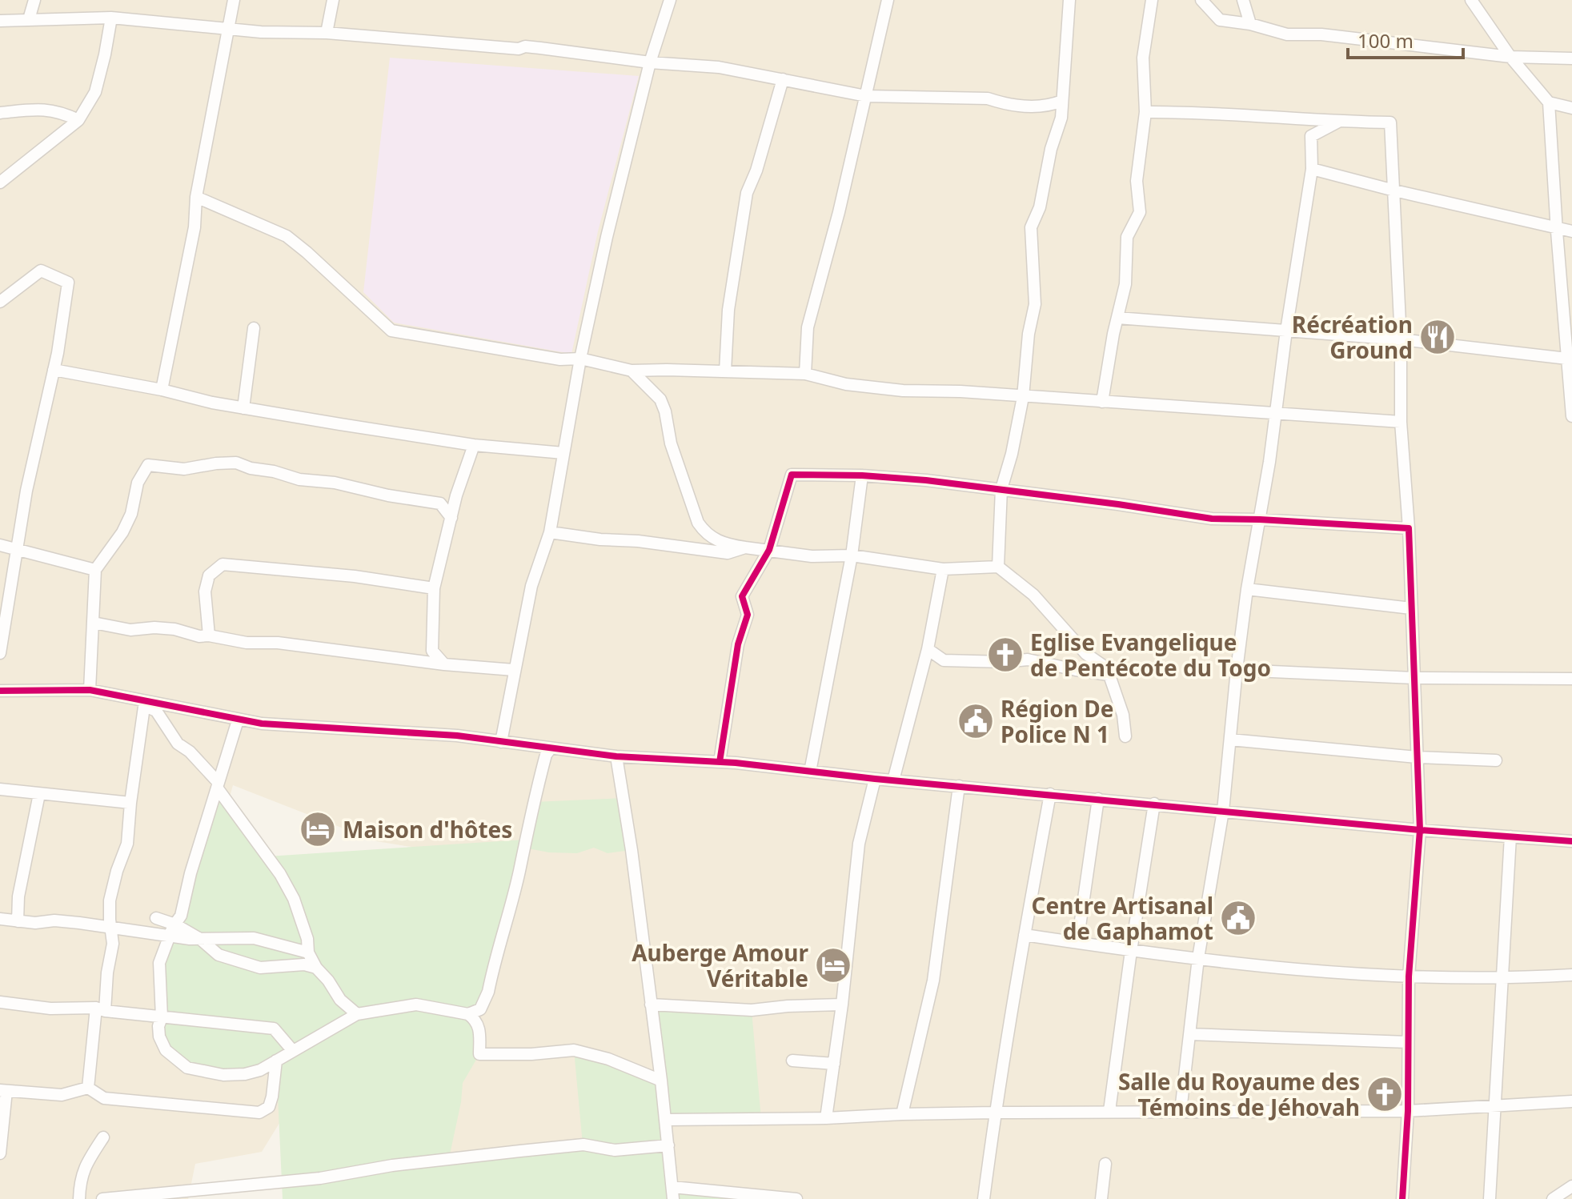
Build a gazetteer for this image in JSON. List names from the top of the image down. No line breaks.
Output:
{"places":{"restaurant":["Récréation Ground"],"church":["Eglise Evangelique de Pentécote du Togo","Salle du Royaume des Témoins de Jéhovah"],"public building":["Région De Police N 1","Centre Artisanal de Gaphamot"],"hotel":["Maison d'hôtes","Auberge Amour Véritable"]},"scale_bar":"100 m"}
